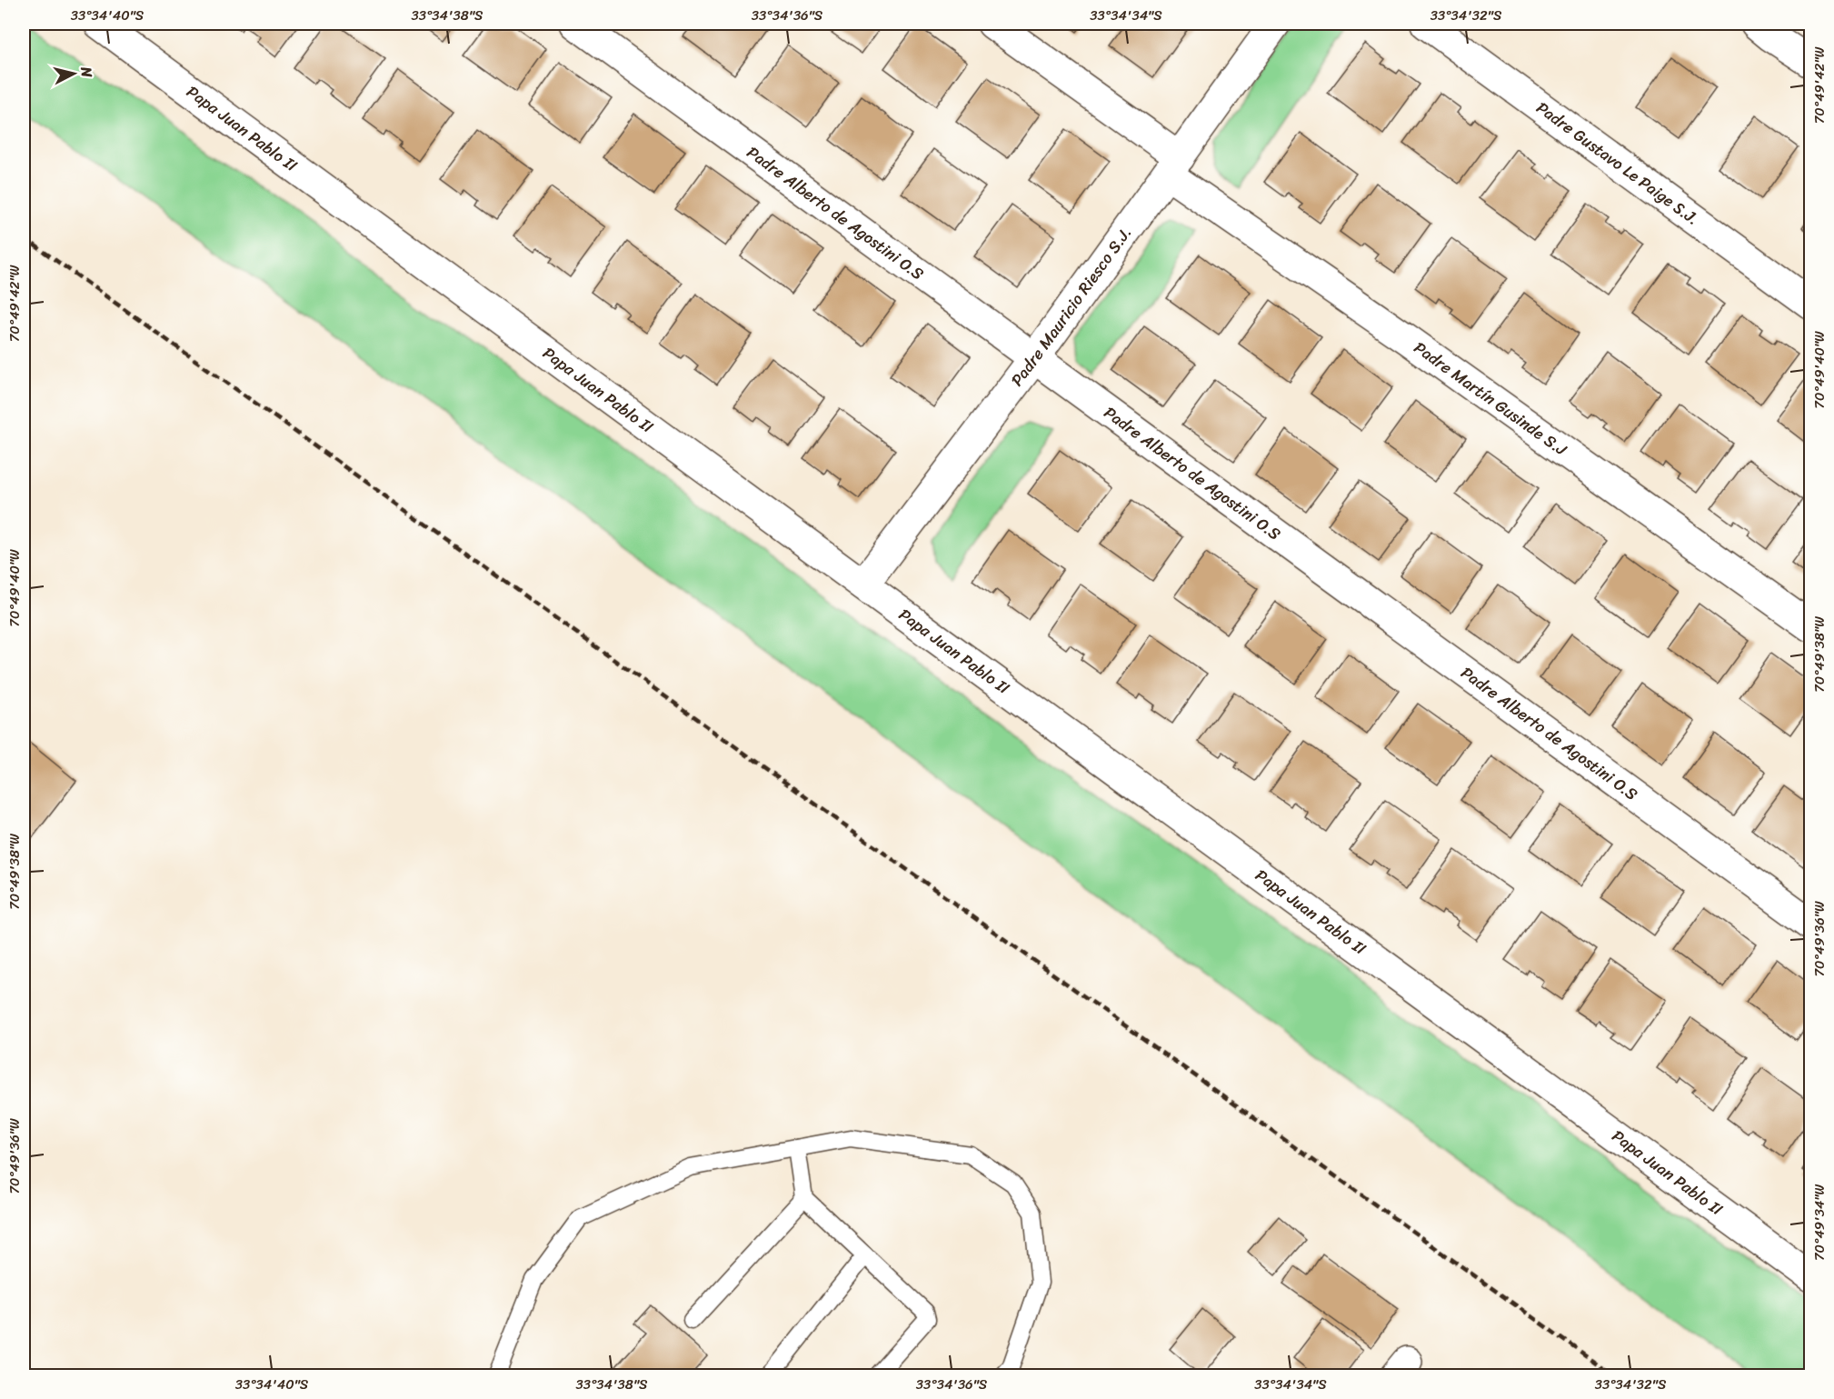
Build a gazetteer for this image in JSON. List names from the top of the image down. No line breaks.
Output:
{"streets":{"street":["Papa Juan Pablo II","Padre Gustavo Le Paige S.J.","Padre Alberto de Agostini O.S","Padre Mauricio Riesco S.J.","Padre Martín Gusinde S.J"]},"crossings":[["Papa Juan Pablo II","Padre Mauricio Riesco S.J."],["Padre Alberto de Agostini O.S","Padre Mauricio Riesco S.J."],["Padre Mauricio Riesco S.J.","Padre Martín Gusinde S.J"]],"north":"right","coordinates":["33°34'40\"S","33°34'38\"S","33°34'36\"S","33°34'34\"S","33°34'32\"S","70°49'42\"W","70°49'40\"W","70°49'38\"W","70°49'36\"W","70°49'34\"W"]}
